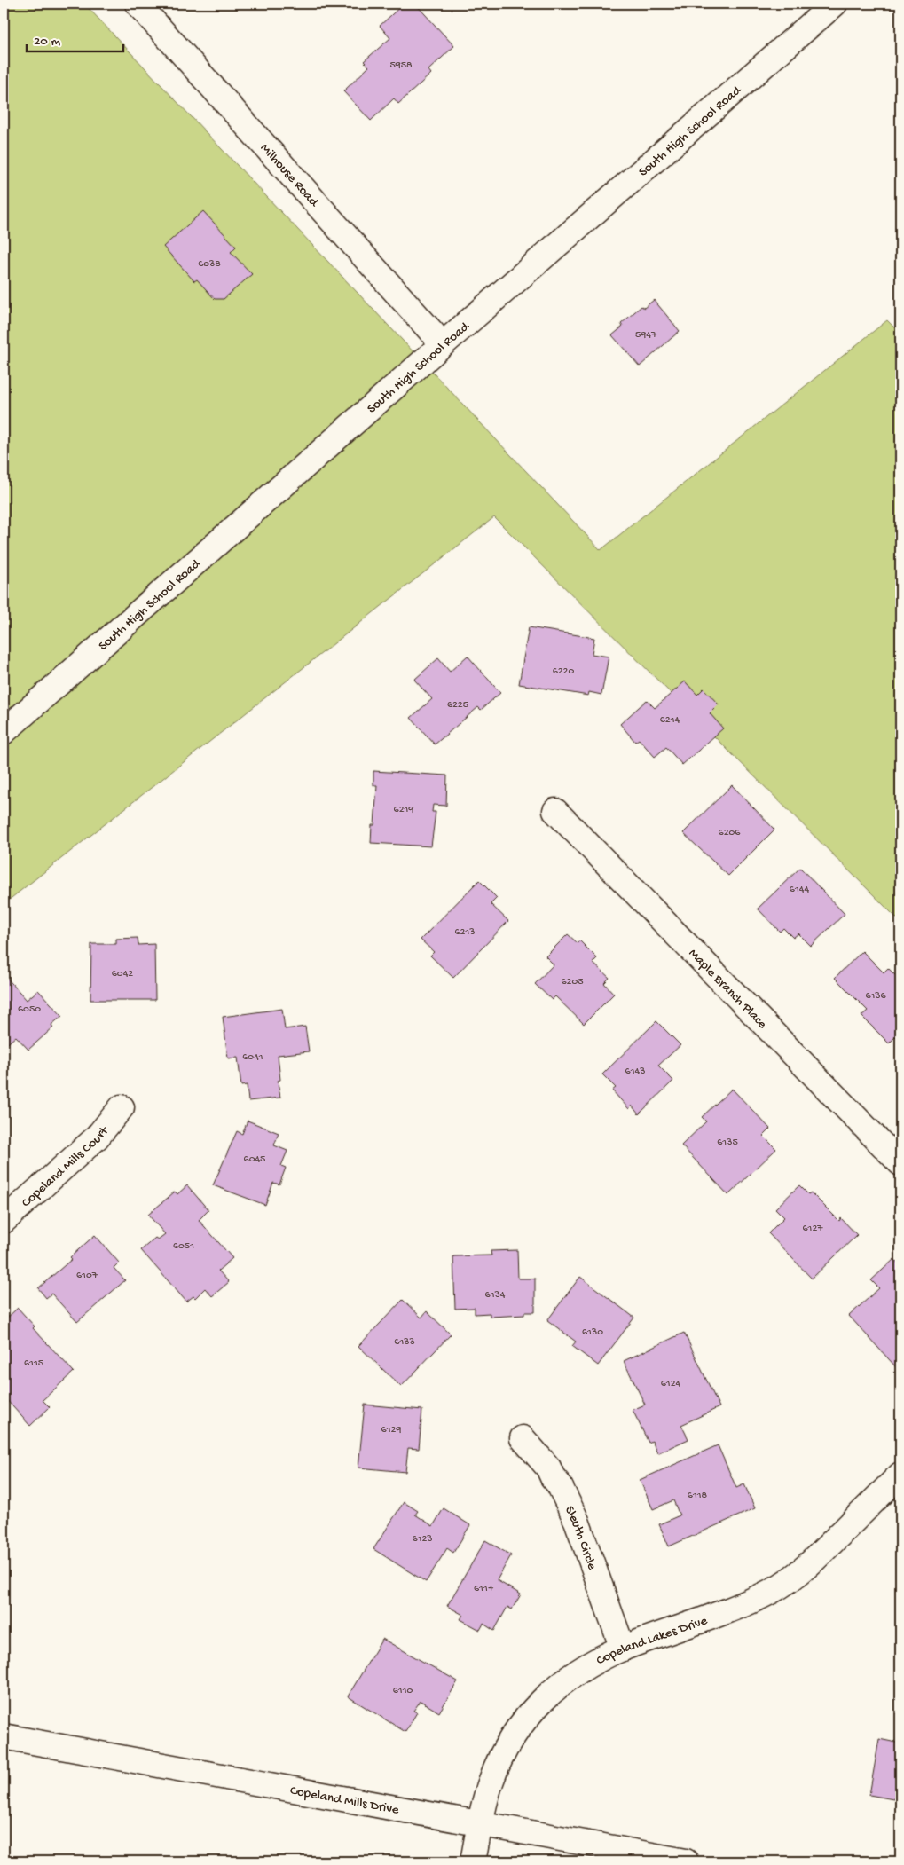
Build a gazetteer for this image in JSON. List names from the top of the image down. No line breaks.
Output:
{"streets":{"street":["South High School Road","Milhouse Road","Maple Branch Place","Copeland Mills Court","Sleuth Circle","Copeland Lakes Drive","Copeland Mills Drive"]},"crossings":[["South High School Road","Milhouse Road"],["Sleuth Circle","Copeland Lakes Drive"],["Copeland Lakes Drive","Copeland Mills Drive"]],"house_numbers":["5958","6038","5947","6220","6225","6214","6219","6206","6144","6213","6042","6205","6136","6050","6041","6143","6135","6045","6127","6051","6107","6134","6130","6133","6115","6124","6129","6118","6123","6117","6110"],"scale_bar":"20 m"}
